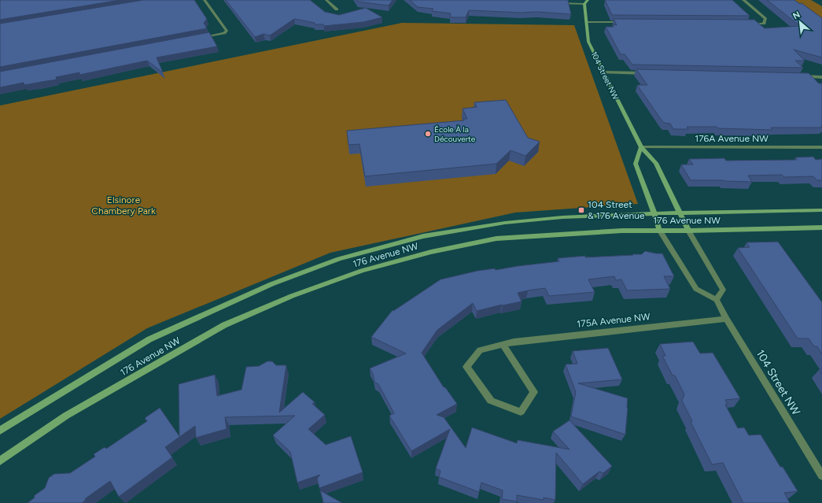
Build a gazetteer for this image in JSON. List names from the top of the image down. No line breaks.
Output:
{"streets":{"street":["104 Street NW","176A Avenue NW","176 Avenue NW","175A Avenue NW"]},"crossings":[["104 Street NW","176A Avenue NW"],["104 Street NW","176 Avenue NW"],["104 Street NW","175A Avenue NW"]],"parks":["Elsinore Chambery Park"],"places":{"other":["École À la Découverte"],"transit":["104 Street & 176 Avenue"]},"north":"top left"}
